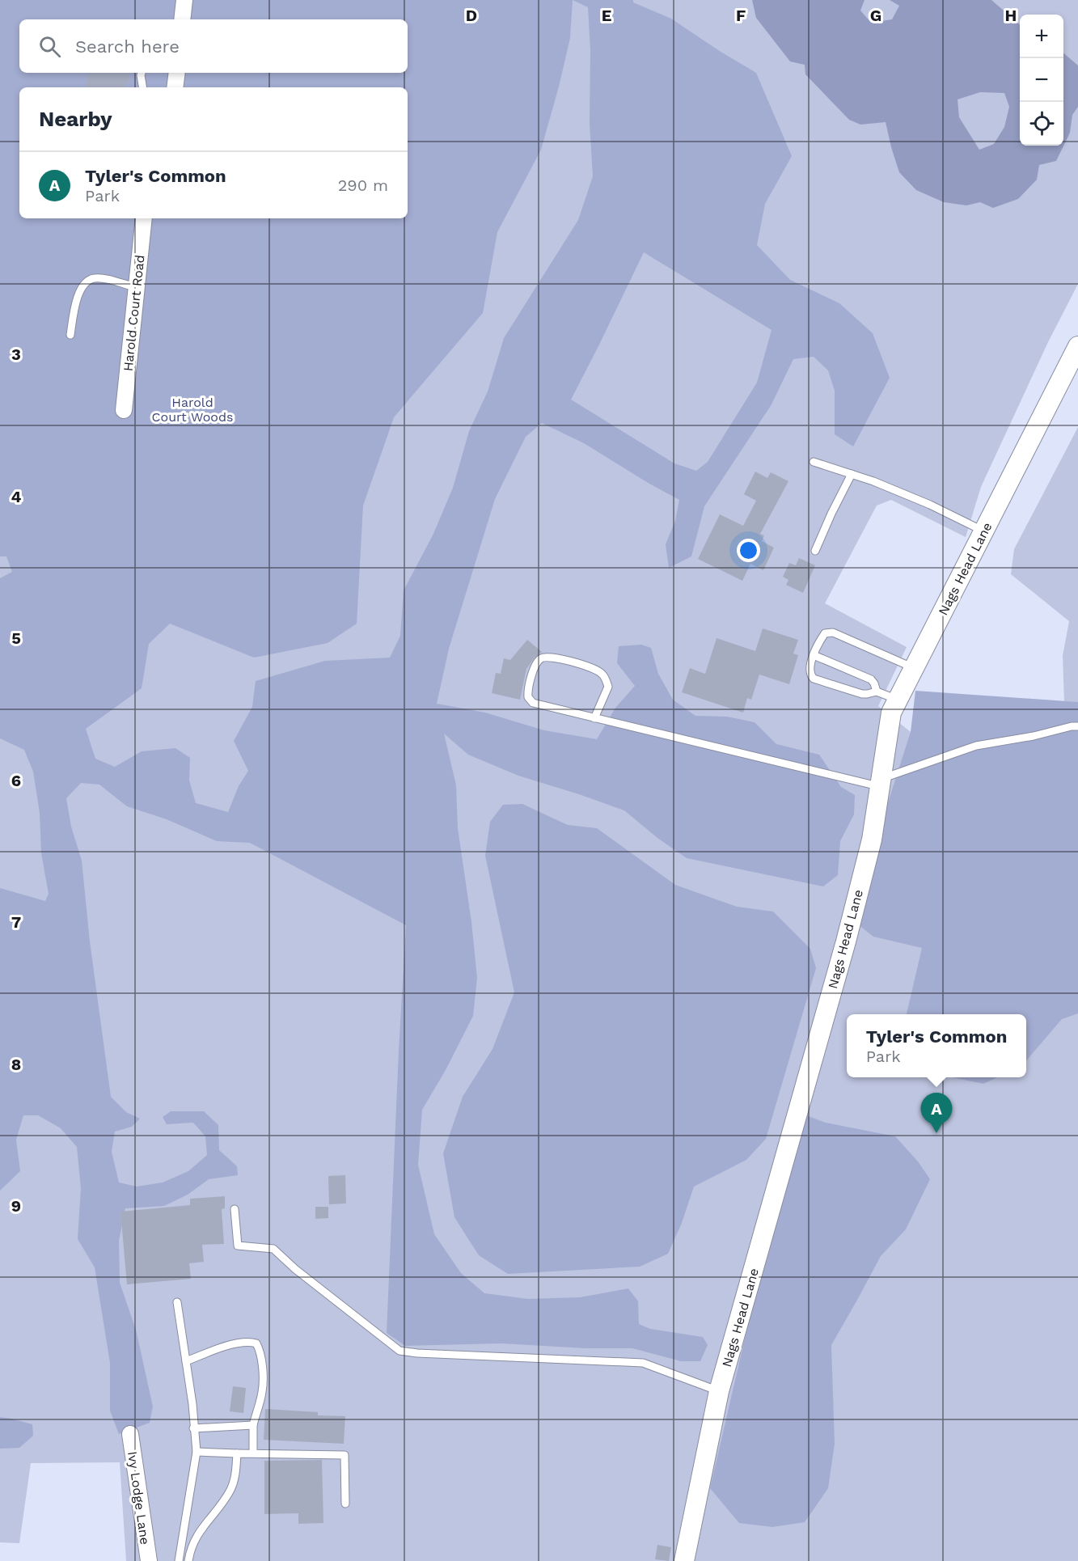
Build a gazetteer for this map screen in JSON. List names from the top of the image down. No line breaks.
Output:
{"streets":{"street":["Harold Court Road","Nags Head Lane","Ivy Lodge Lane"]},"parks":["Harold Court Woods"],"page":{"map_buttons":["+","−"],"search":"Search here","heading":"Nearby","list":[{"mark":"A","name":"Tyler's Common","note":"Park","value":"290 m"}],"popup":["Tyler's Common","Park"],"pins":"A"},"grid":{"columns":["D","E","F","G","H"],"rows":["3","4","5","6","7","8","9"]}}
